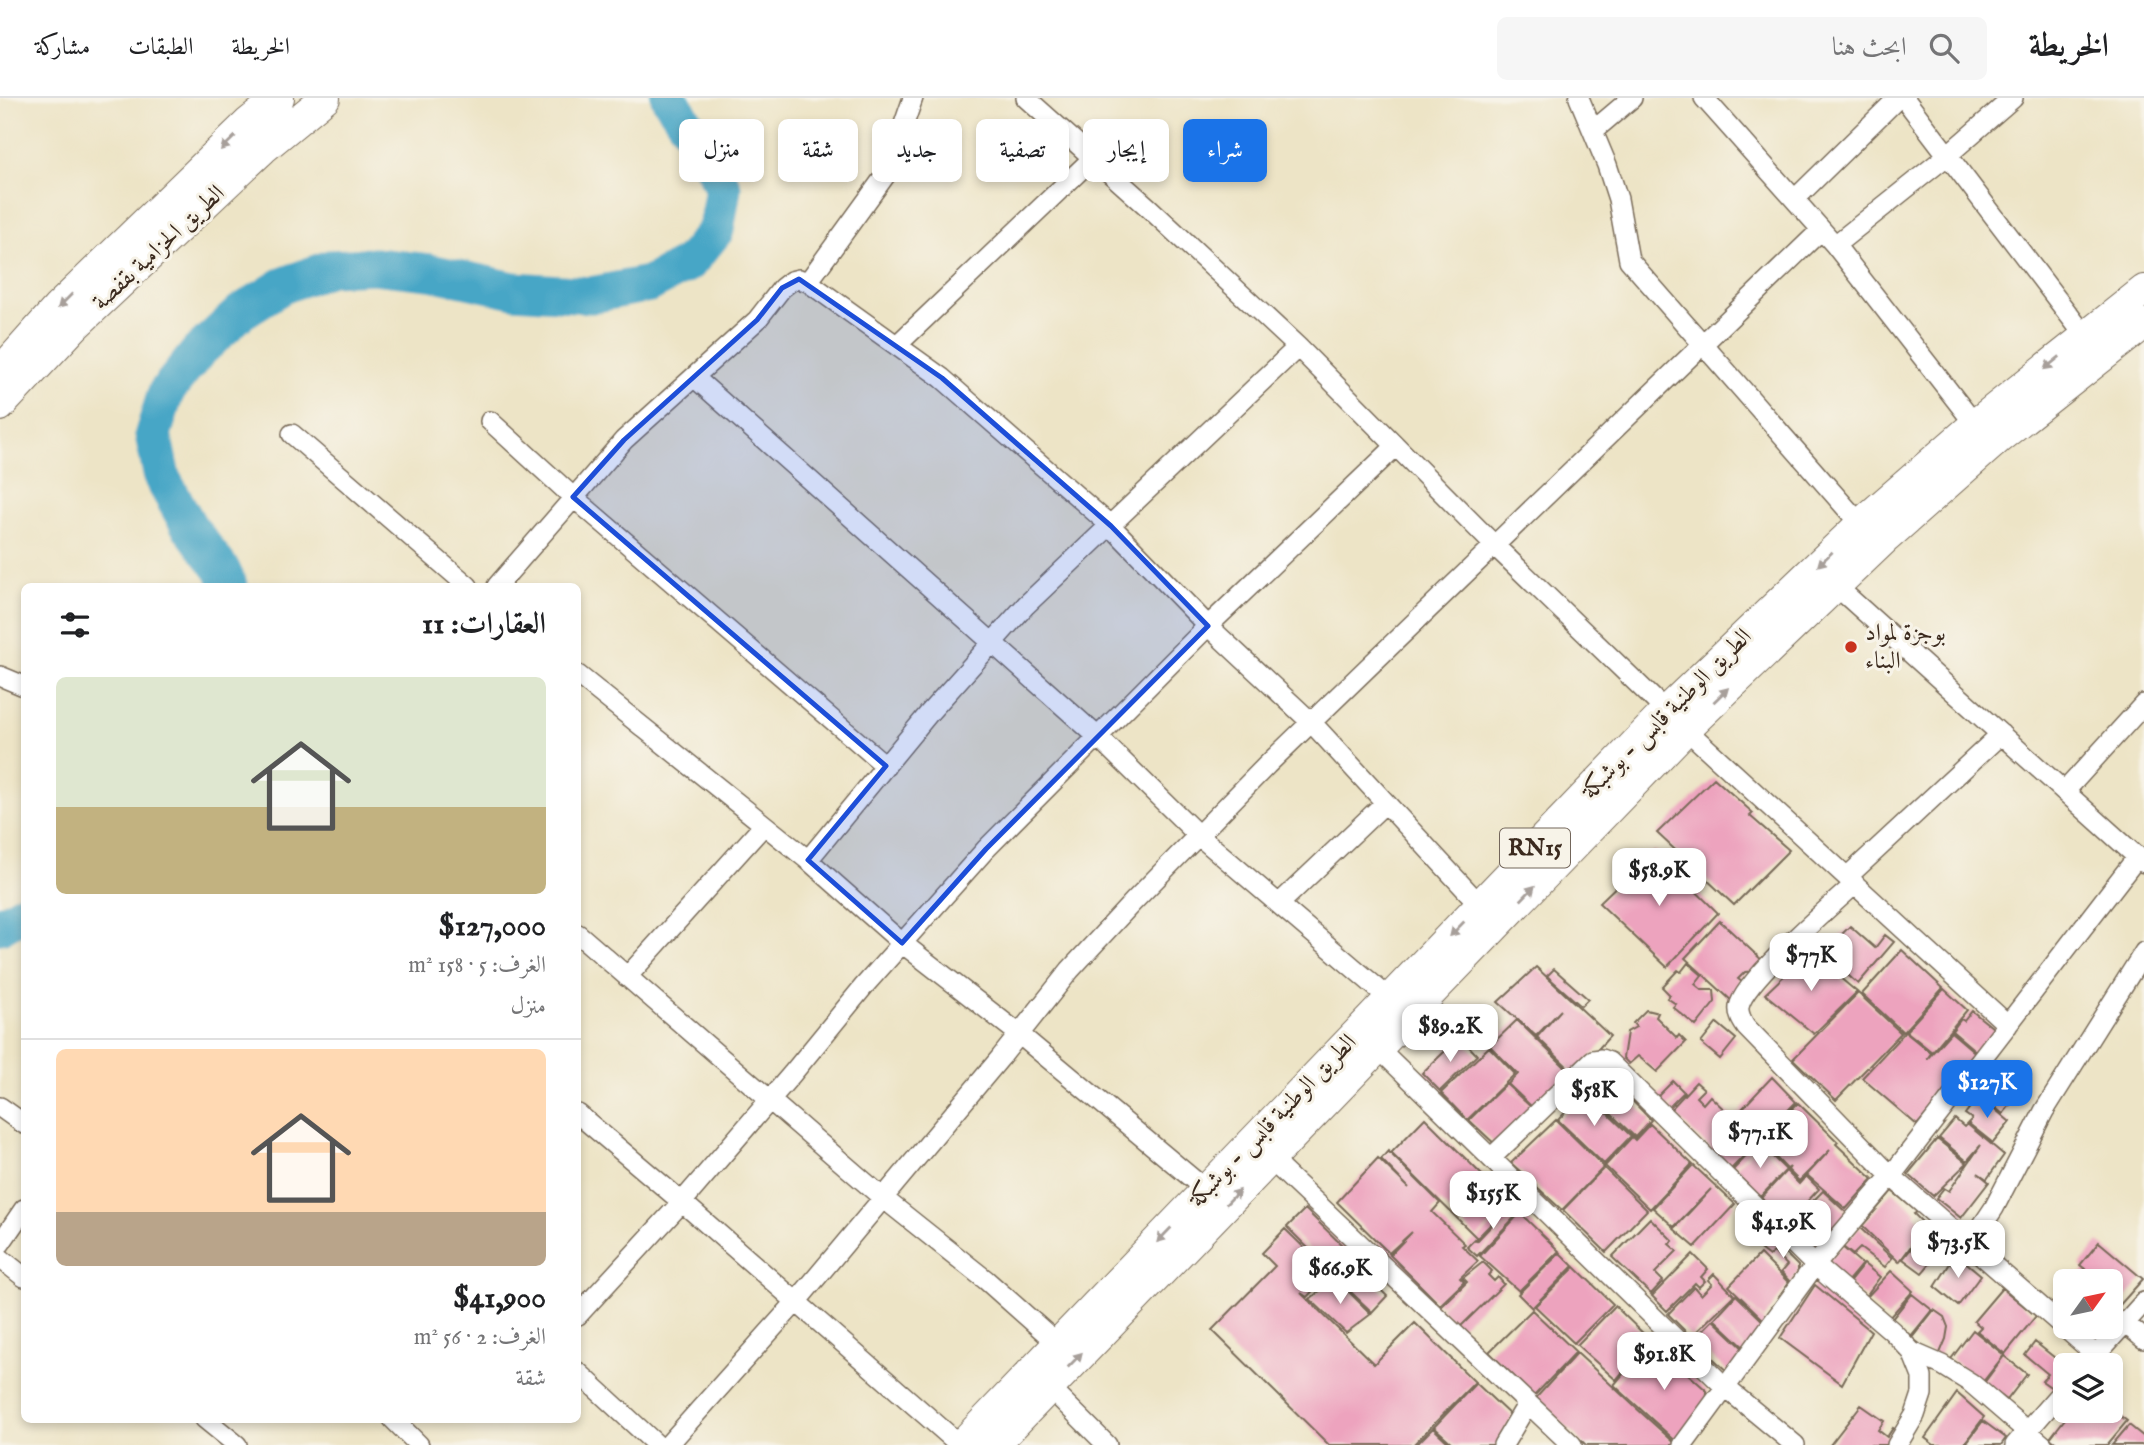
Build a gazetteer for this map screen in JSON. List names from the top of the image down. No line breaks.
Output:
{"streets":{"main road":["الطريق الحزامية بقفصة","الطريق الوطنية قابس - بوشبكة","RN15"]},"places":["بوجزة لمواد البناء"],"north":"top right","page":{"header":"الخريطة","search":"ابحث هنا","nav":["الخريطة","الطبقات","مشاركة"],"chip":["شراء","إيجار","تصفية","جديد","شقة","منزل"],"heading":"العقارات: 11","list":[{"name":"$127,000","note":"الغرف: 5 · 158 m² · منزل"},{"name":"$41,900","note":"الغرف: 2 · 56 m² · شقة"}],"price":["$58.9K","$77K","$89.2K","$127K","$58K","$77.1K","$155K","$41.9K","$73.5K","$66.9K","$91.8K"]}}
